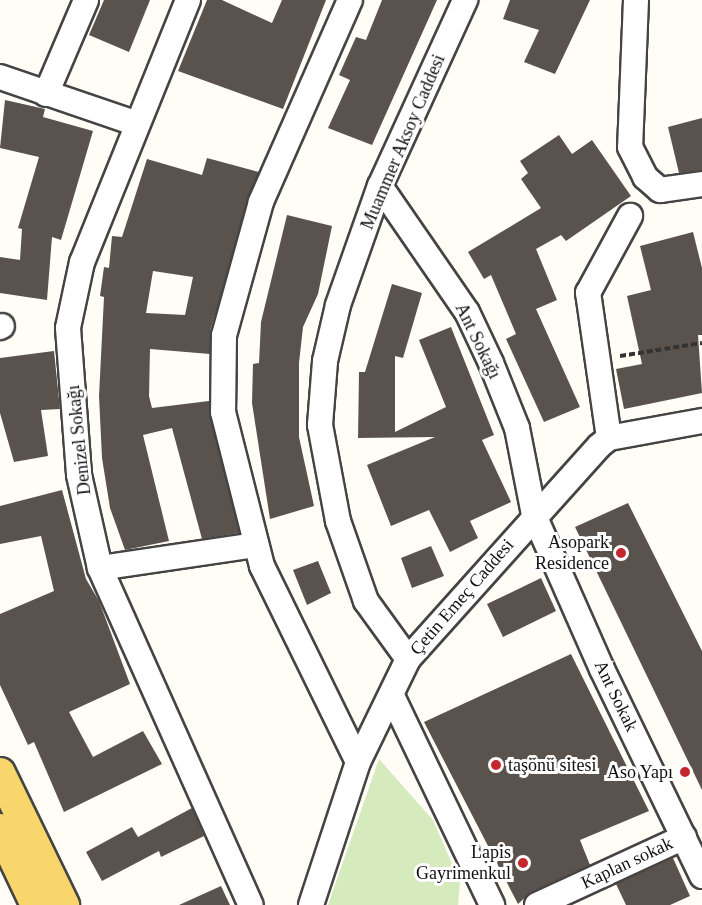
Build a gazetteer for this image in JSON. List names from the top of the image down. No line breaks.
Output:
{"streets":{"street":["Muammer Aksoy Caddesi","Ant Sokağı","Denizel Sokağı","Çetin Emeç Caddesi","Ant Sokak","Kaplan sokak"]},"crossings":[["Muammer Aksoy Caddesi","Ant Sokağı"],["Muammer Aksoy Caddesi","Çetin Emeç Caddesi"],["Ant Sokağı","Çetin Emeç Caddesi"],["Ant Sokağı","Ant Sokak"],["Çetin Emeç Caddesi","Ant Sokak"],["Ant Sokak","Kaplan sokak"]],"places":["Asopark Residence","taşönü sitesi","Aso Yapı","Lapis Gayrimenkul"]}
